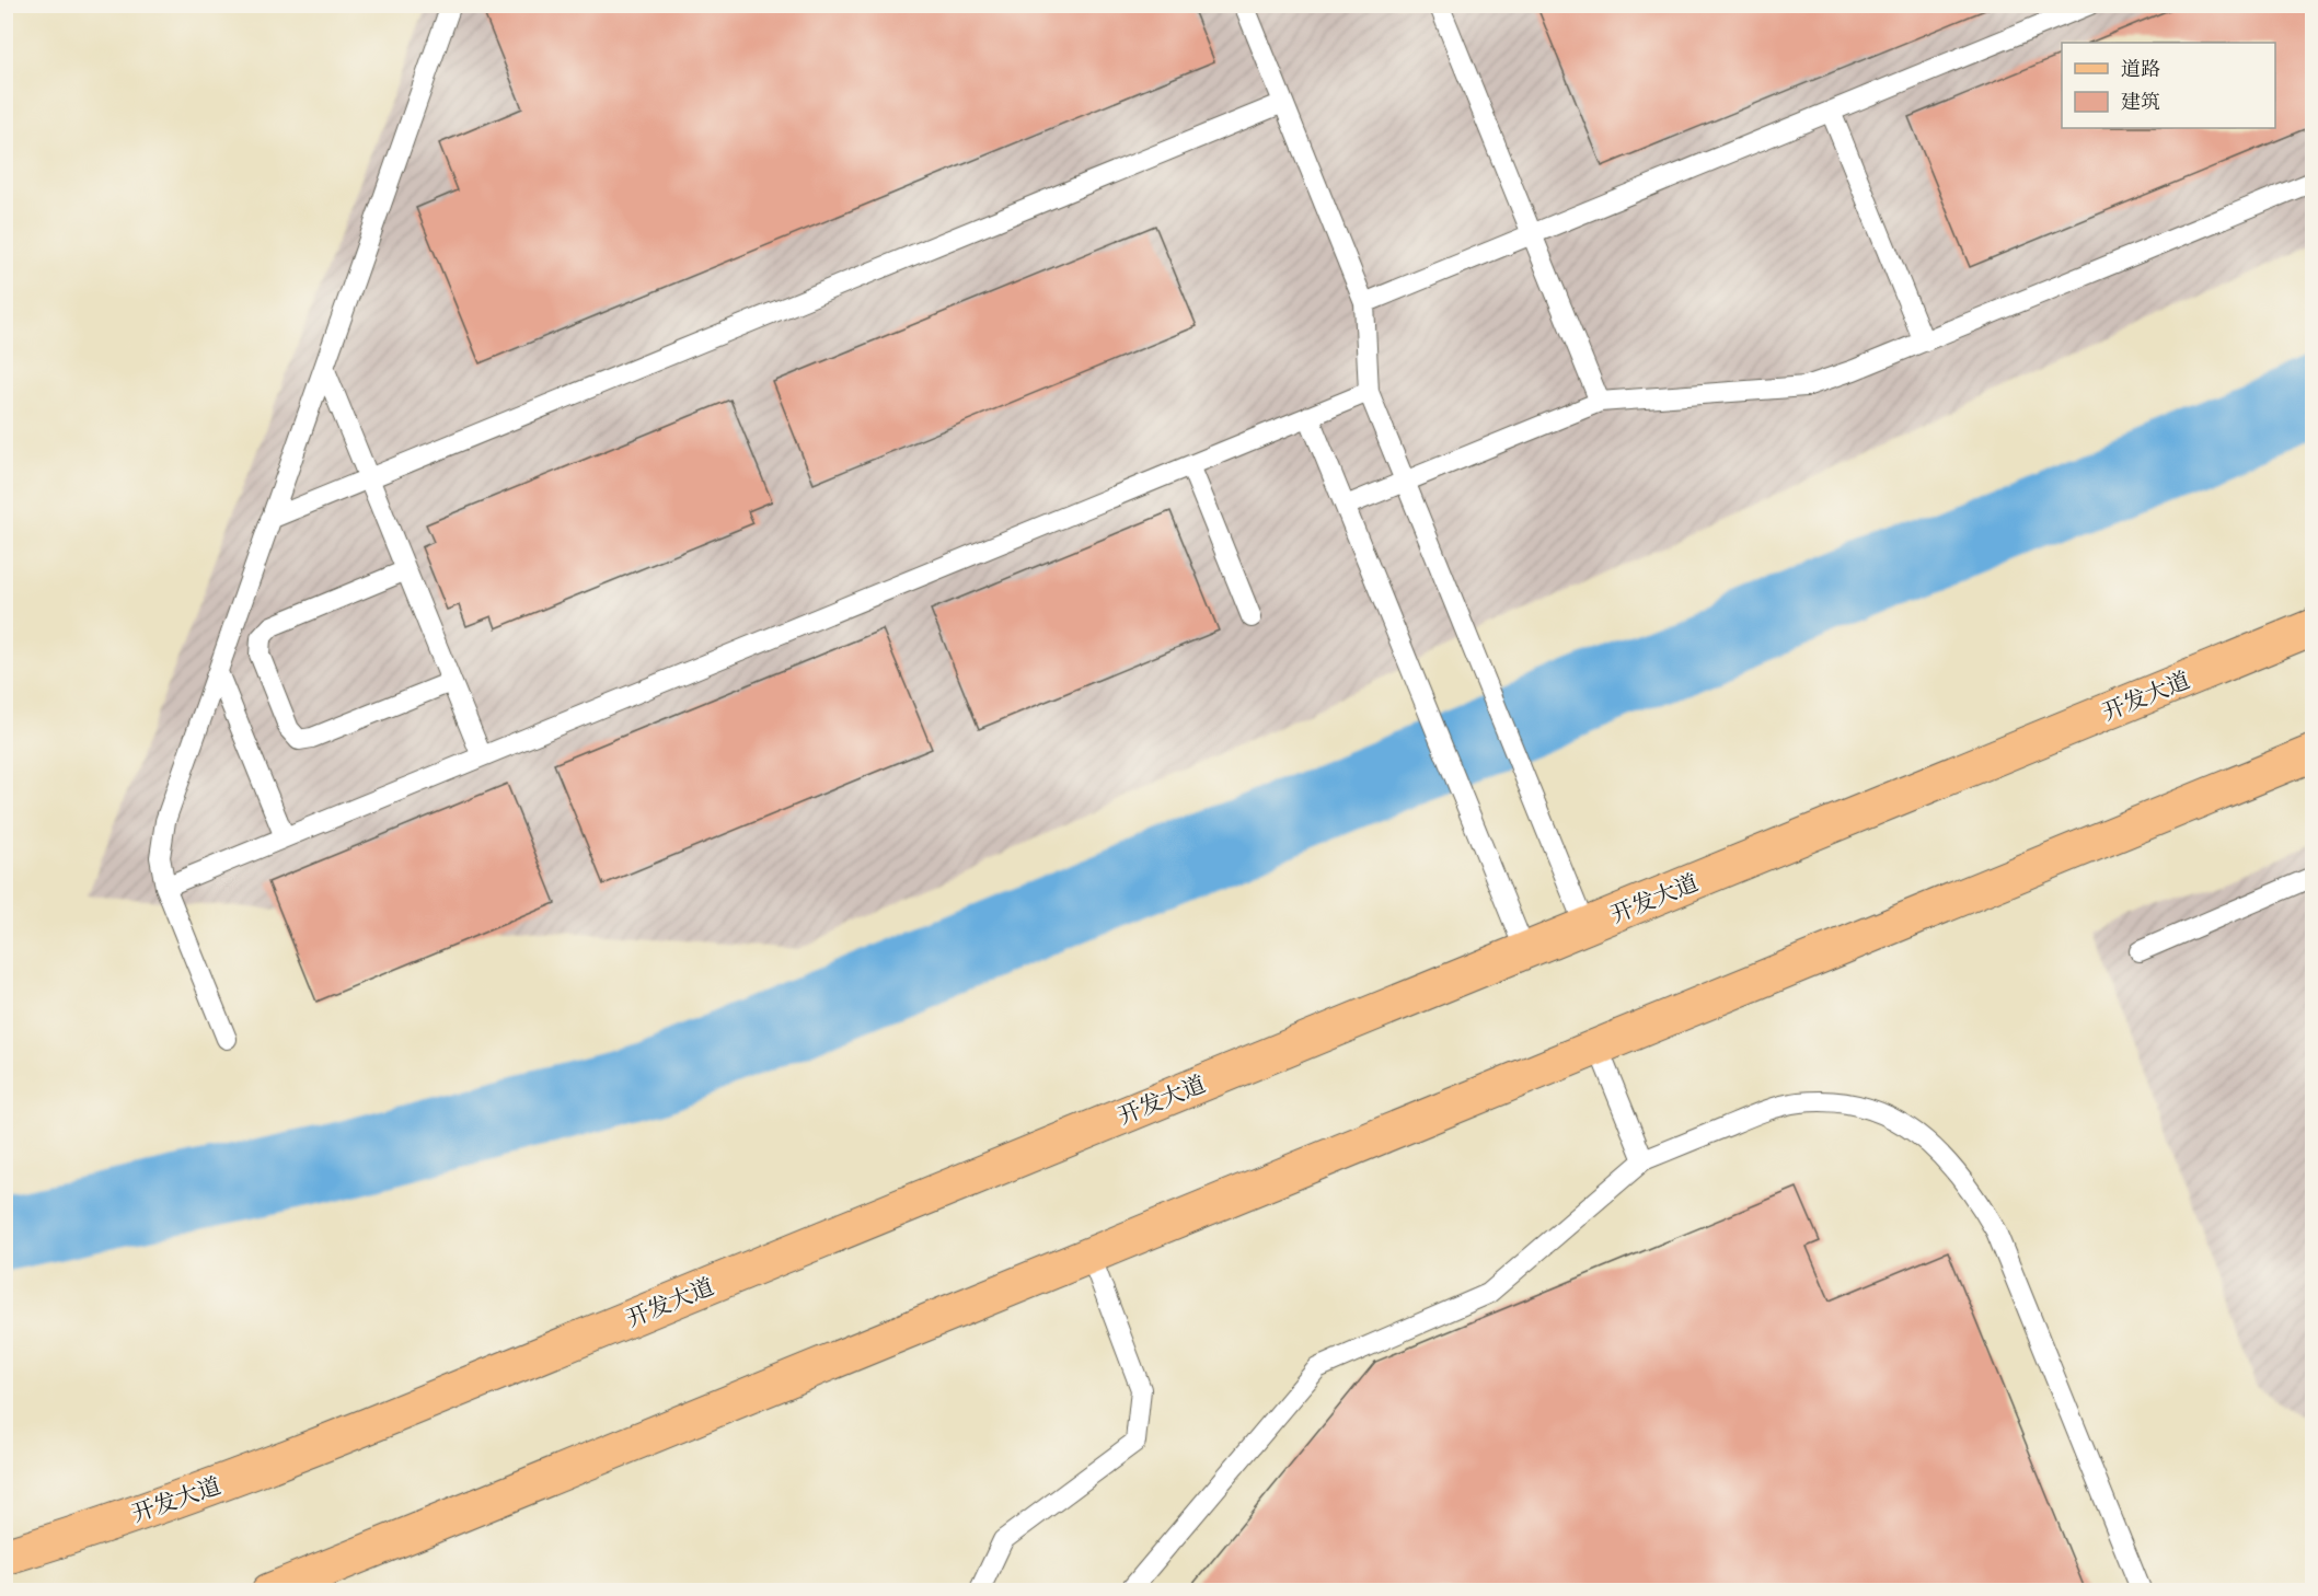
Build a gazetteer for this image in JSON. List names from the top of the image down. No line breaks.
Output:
{"streets":{"main road":["开发大道"]},"legend":["道路","建筑"]}
